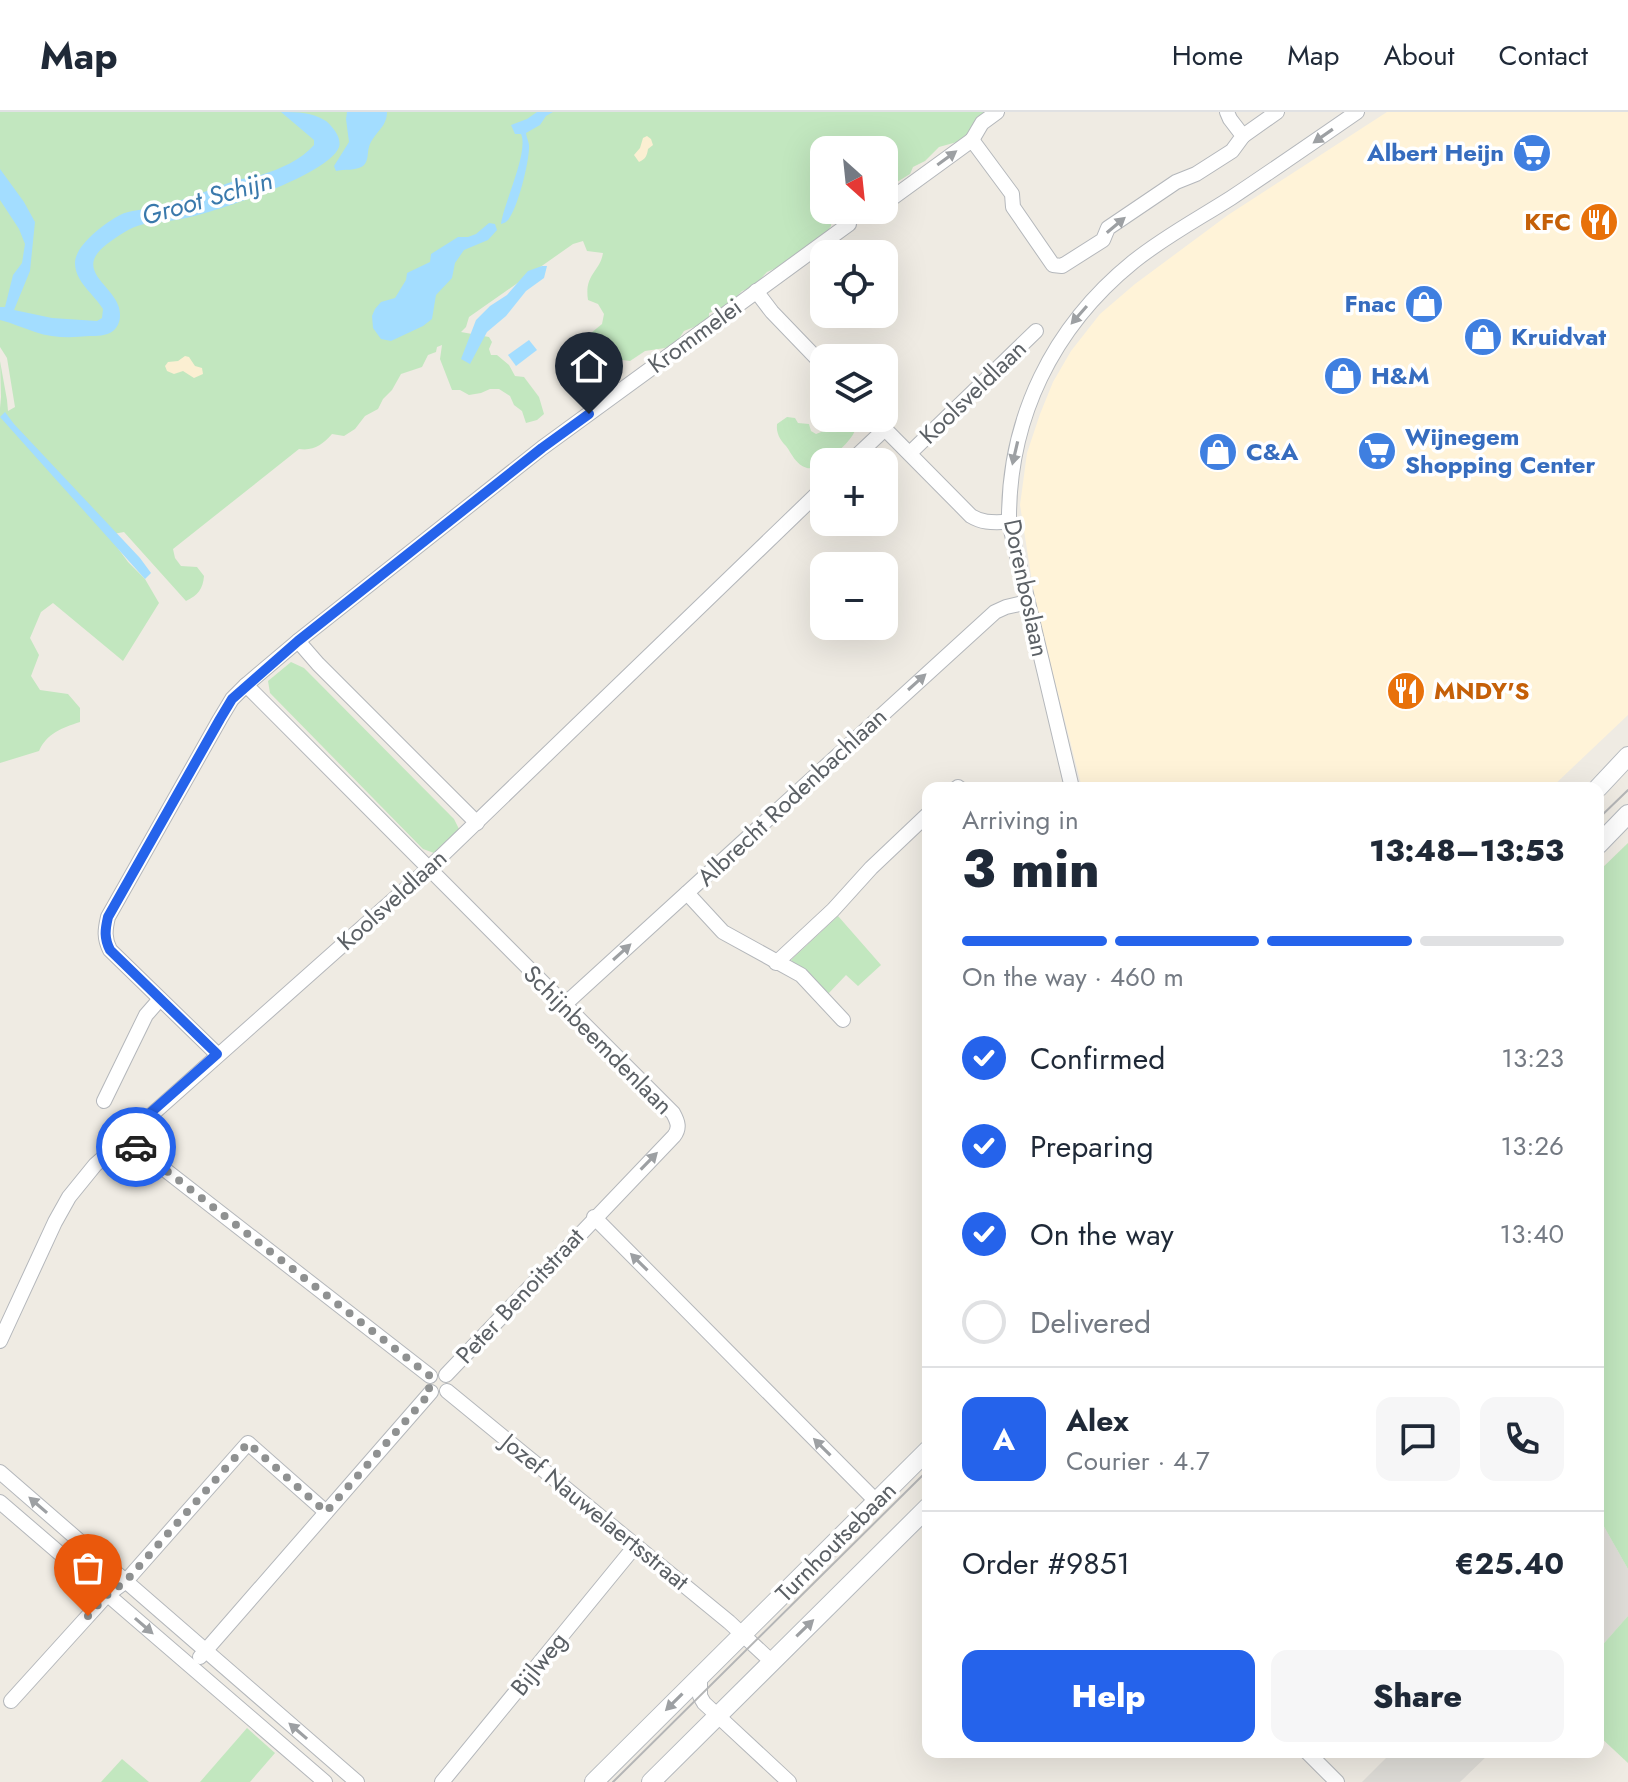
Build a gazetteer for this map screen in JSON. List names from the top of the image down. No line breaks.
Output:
{"streets":{"main road":["Turnhoutsebaan"],"street":["Krommelei","Koolsveldlaan","Dorenboslaan","Albrecht Rodenbachlaan","Schijnbeemdenlaan","Peter Benoitstraat","Jozef Nauwelaertsstraat","Bijlweg"]},"crossings":[["Krommelei","Koolsveldlaan"],["Krommelei","Schijnbeemdenlaan"],["Koolsveldlaan","Schijnbeemdenlaan"],["Dorenboslaan","Albrecht Rodenbachlaan"],["Albrecht Rodenbachlaan","Schijnbeemdenlaan"],["Schijnbeemdenlaan","Peter Benoitstraat"],["Peter Benoitstraat","Jozef Nauwelaertsstraat"],["Jozef Nauwelaertsstraat","Turnhoutsebaan"],["Jozef Nauwelaertsstraat","Bijlweg"]],"one_way":["Dorenboslaan"],"water":["Groot Schijn"],"places":{"supermarket":["Albert Heijn","Wijnegem Shopping Center"],"restaurant":["KFC","MNDY'S"],"shop":["Fnac","Kruidvat","H&M","C&A"]},"north":"bottom right","page":{"header":"Map","nav":["Home","Map","About","Contact"],"map_buttons":["+","−"],"heading":["3 min","Arriving in","13:48–13:53"],"panel":["Alex","Courier · 4.7","Order #9851","€25.40"],"bar":"On the way · 460 m","list":[["Confirmed","13:23"],["Preparing","13:26"],["On the way","13:40"],"Delivered"],"round":"A","buttons":["Help","Share"]}}
